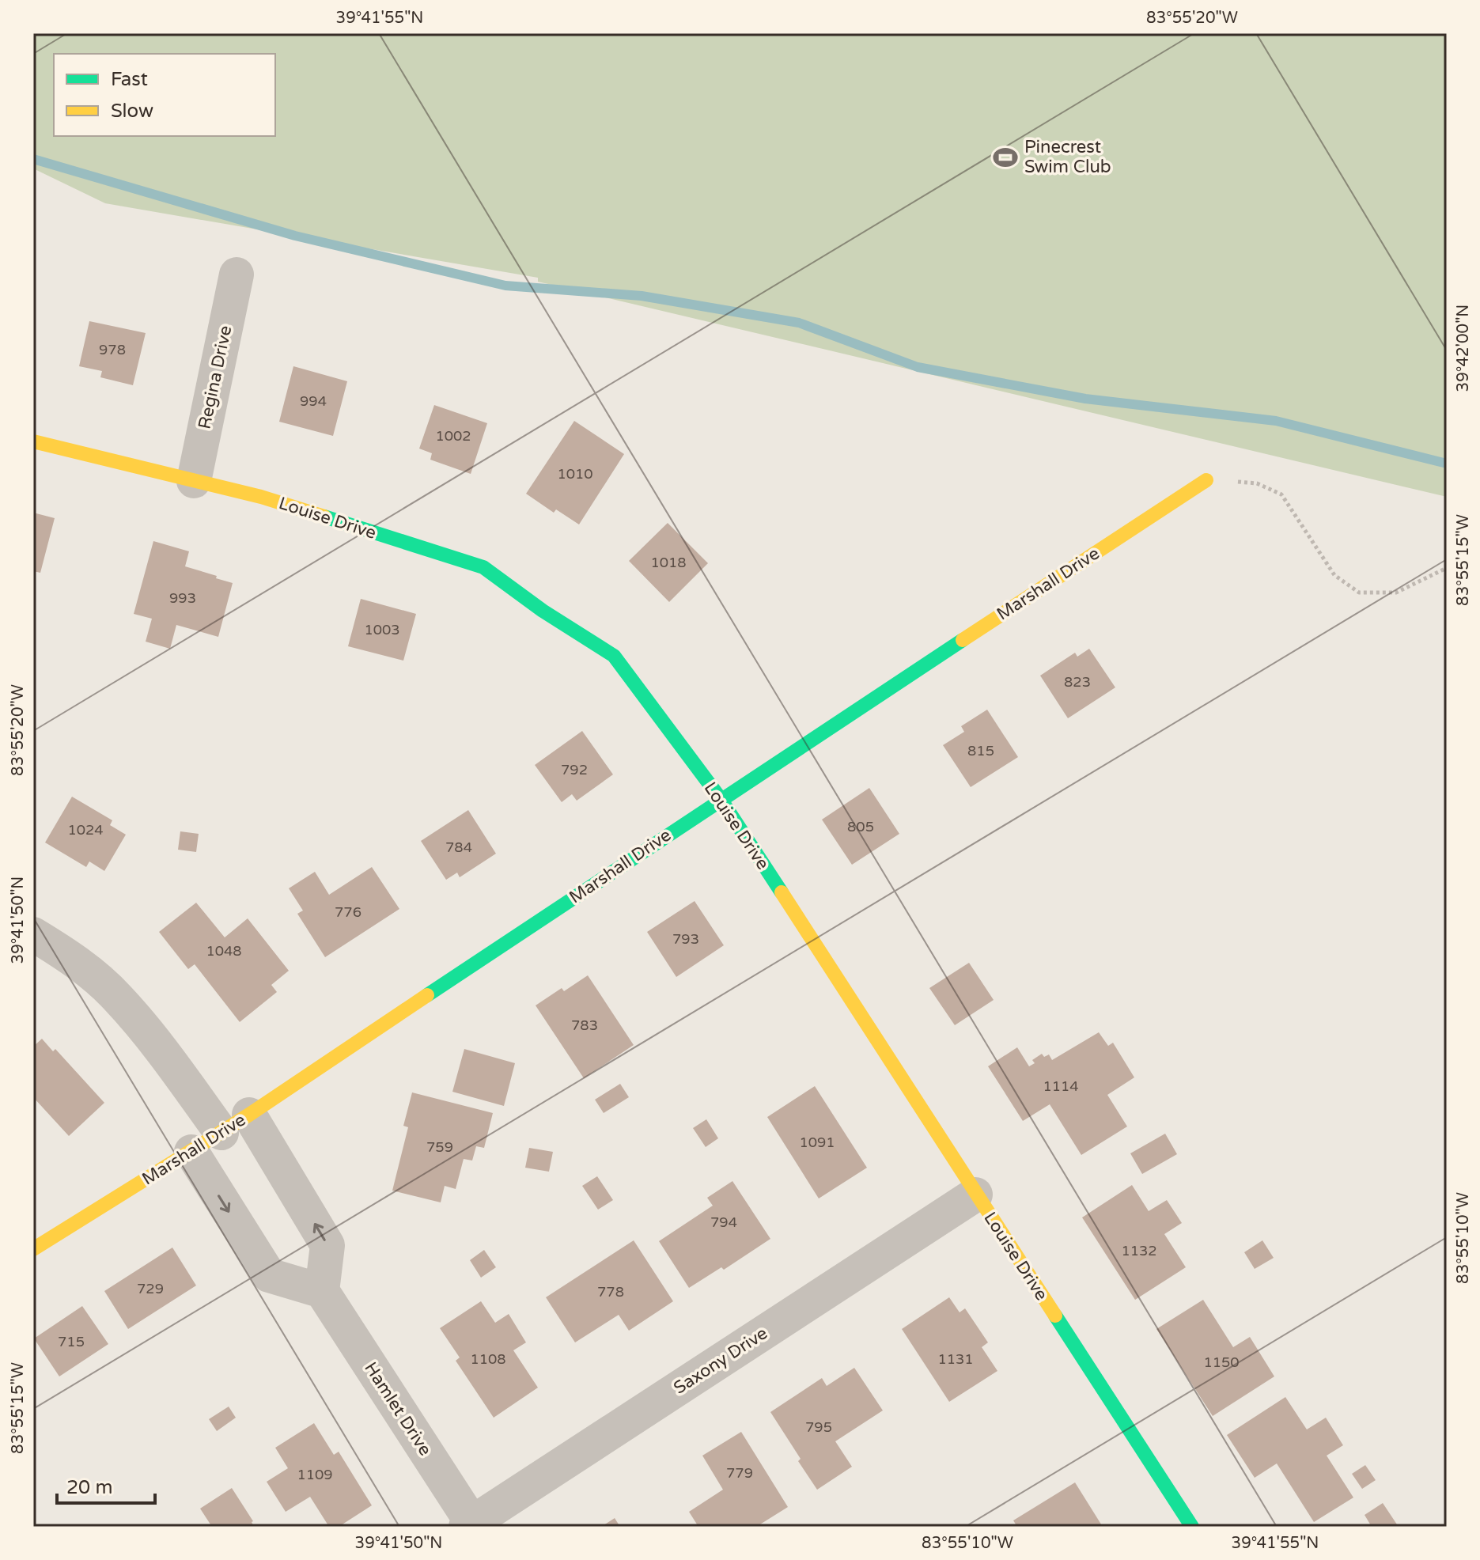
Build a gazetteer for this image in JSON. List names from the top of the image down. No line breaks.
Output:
{"streets":{"street":["Regina Drive","Louise Drive","Marshall Drive","Saxony Drive","Hamlet Drive"]},"crossings":[["Regina Drive","Louise Drive"],["Louise Drive","Marshall Drive"],["Louise Drive","Saxony Drive"],["Saxony Drive","Hamlet Drive"]],"places":{"sports":["Pinecrest Swim Club"]},"house_numbers":["978","994","1002","1010","1018","993","1003","823","815","792","805","1024","784","776","793","1048","783","1114","1091","759","794","1132","729","778","715","1108","1131","1150","795","779","1109"],"legend":["Fast","Slow"],"scale_bar":"20 m","coordinates":["39°41'55\"N","83°55'20\"W","39°42'00\"N","83°55'15\"W","39°41'50\"N","83°55'10\"W"]}
